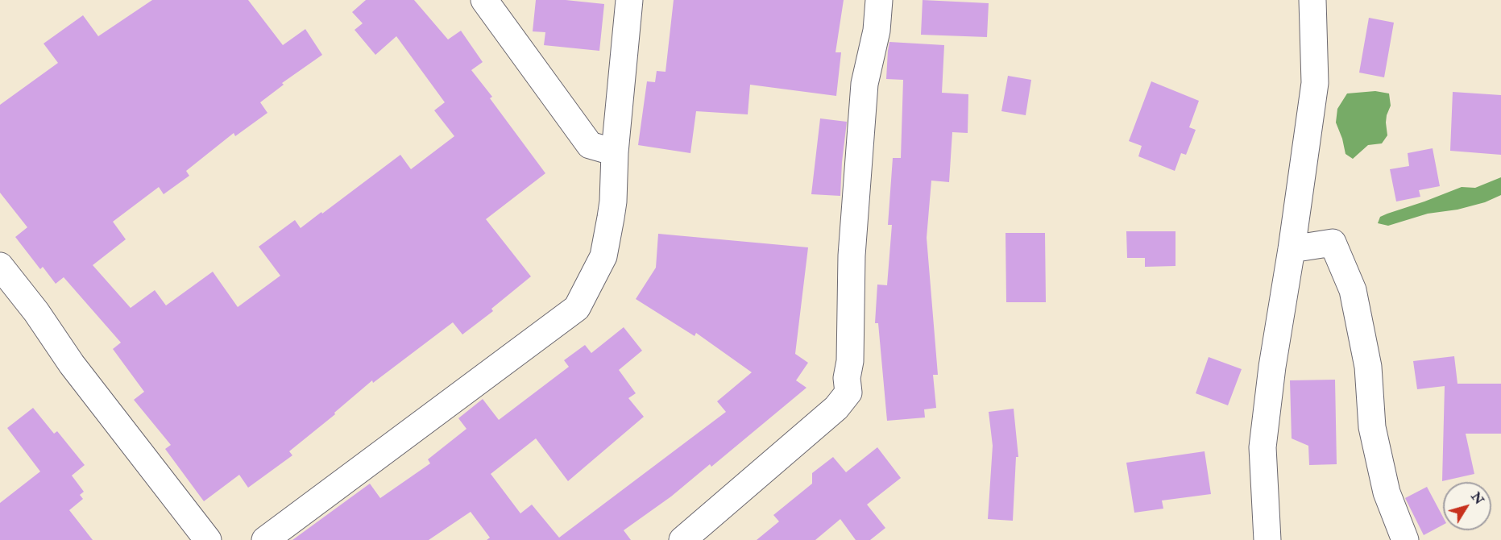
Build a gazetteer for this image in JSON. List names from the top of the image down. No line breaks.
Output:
{"north":"top right"}
